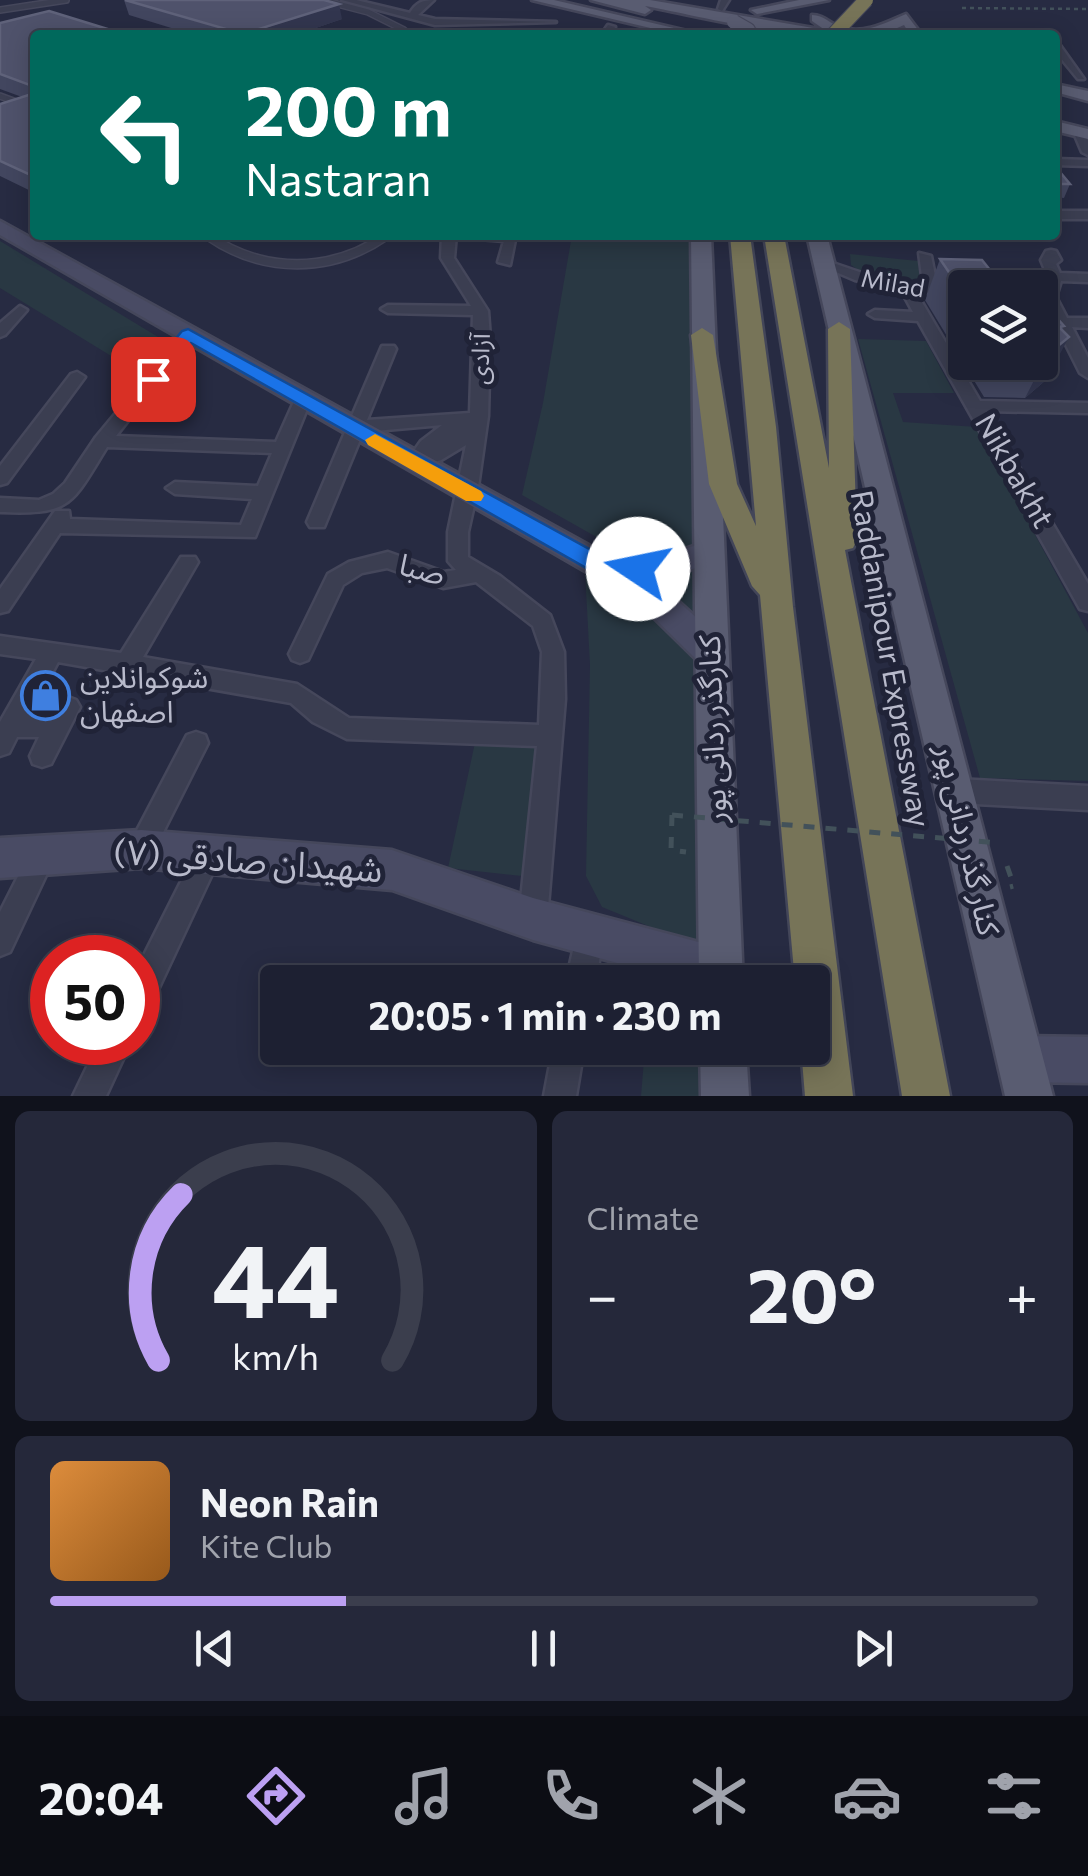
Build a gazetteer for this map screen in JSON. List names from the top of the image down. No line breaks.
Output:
{"streets":{"highway":["Raddanipour Expressway"],"main road":["کنارگذر ردانی پور","کنار گذر ردانی پور","شهیدان صادقی (۷)"],"street":["Milad","آزادی","Nikbakht","صبا"]},"crossings":[["Milad","Nikbakht"],["Milad","کنار گذر ردانی پور"],["آزادی","صبا"]],"places":{"shop":["شوکوانلاین اصفهان"]},"page":{"turn":["200 m","Nastaran"],"limit":"50","trip":"20:05 · 1 min · 230 m","tile":"Climate","heat":["−","20°","+"],"song":["Neon Rain","Kite Club"],"tabs":"20:04","gauge":["44","km/h"]}}
